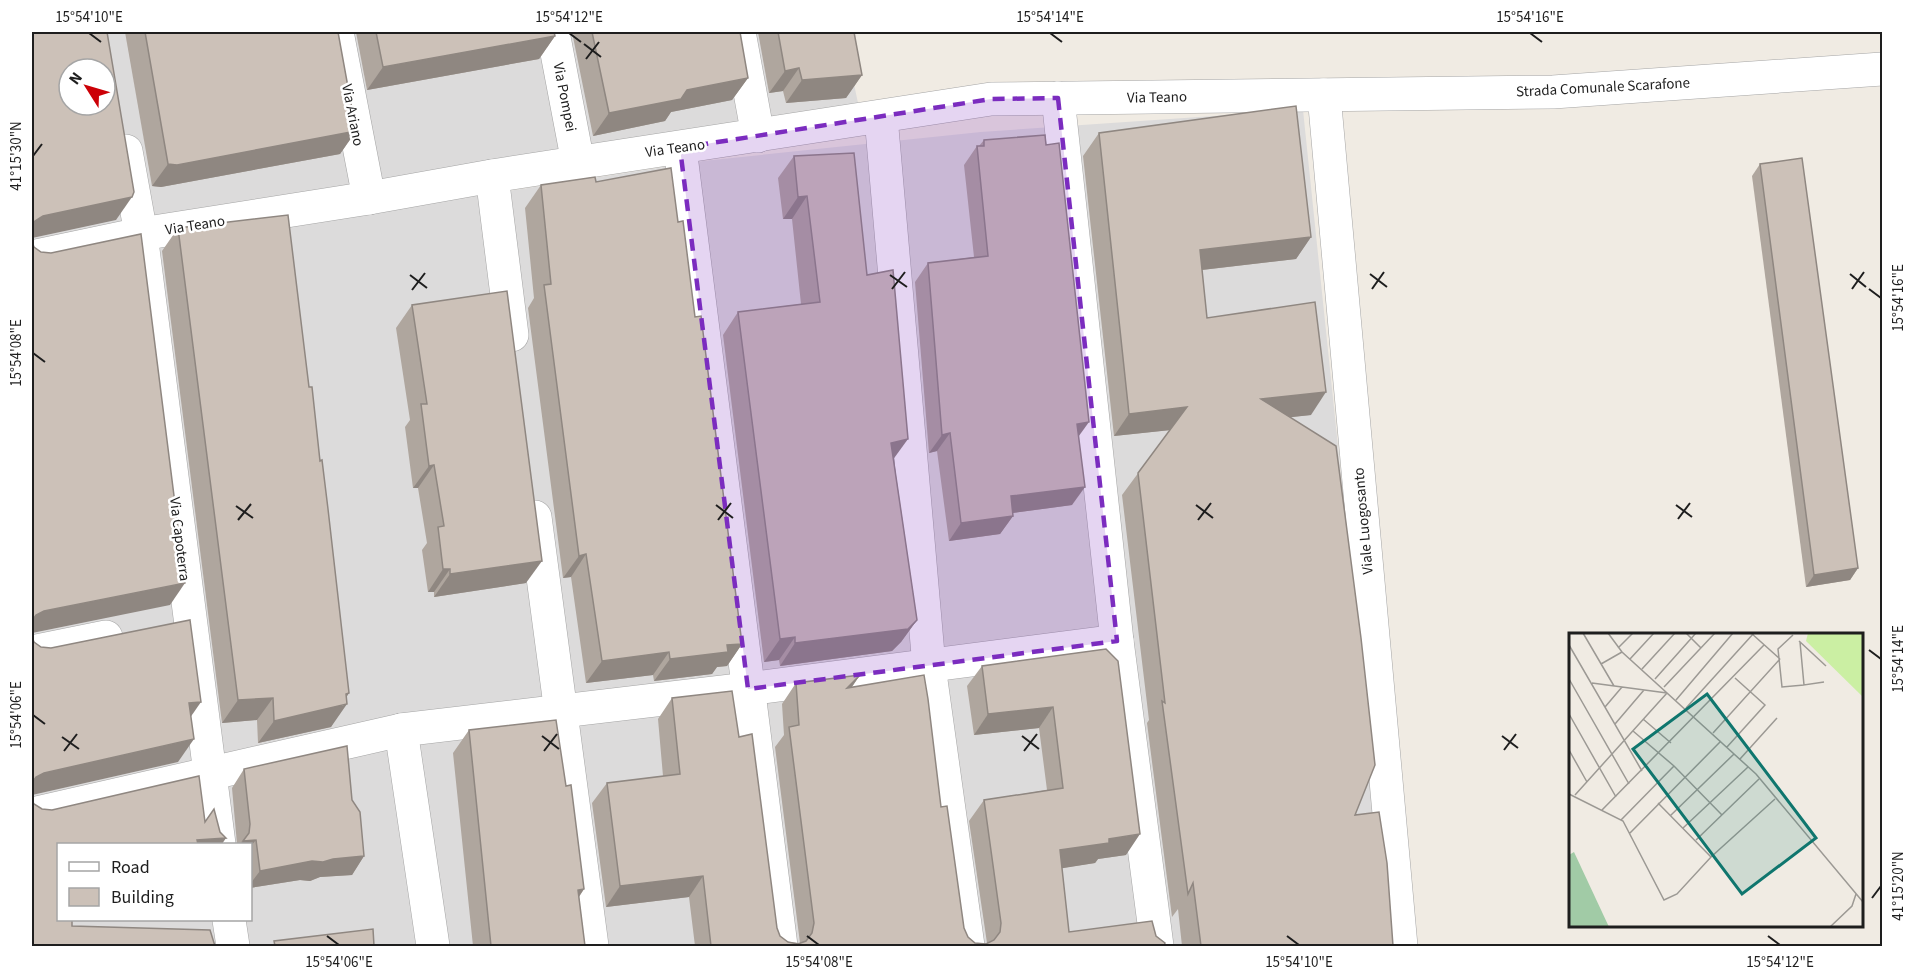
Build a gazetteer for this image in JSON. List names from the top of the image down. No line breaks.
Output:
{"streets":{"street":["Strada Comunale Scarafone","Via Pompei","Via Teano","Via Ariano","Viale Luogosanto","Via Capoterra"]},"crossings":[["Strada Comunale Scarafone","Via Teano"],["Strada Comunale Scarafone","Viale Luogosanto"],["Via Pompei","Via Teano"],["Via Teano","Via Ariano"],["Via Teano","Viale Luogosanto"],["Via Teano","Via Capoterra"]],"legend":["Road","Building"],"north":"top left","coordinates":["15°54'10\"E","15°54'12\"E","15°54'14\"E","15°54'16\"E","41°15'30\"N","15°54'08\"E","15°54'06\"E","41°15'20\"N"]}
